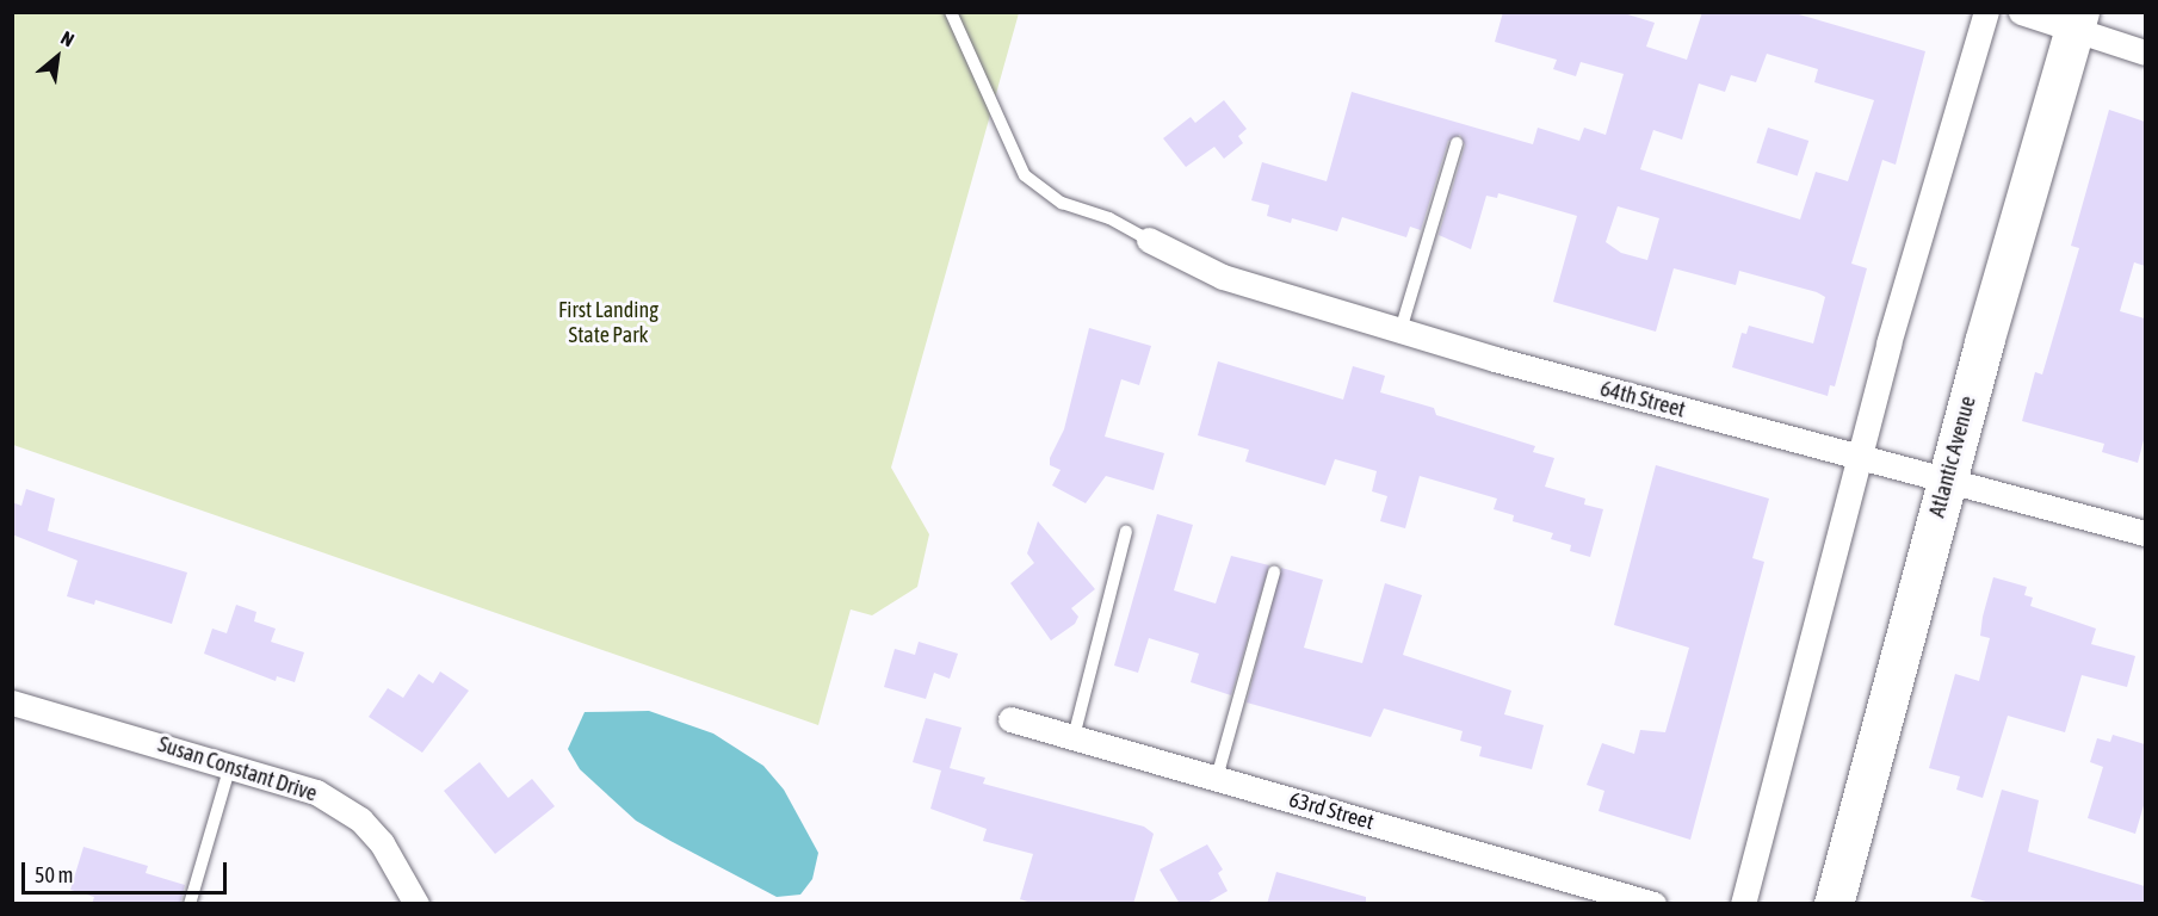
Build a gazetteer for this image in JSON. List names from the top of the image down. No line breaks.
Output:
{"streets":{"highway":["Atlantic Avenue"],"street":["64th Street","Susan Constant Drive","63rd Street"]},"crossings":[["64th Street","Atlantic Avenue"]],"parks":["First Landing State Park"],"scale_bar":"50 m","north":"top right"}
